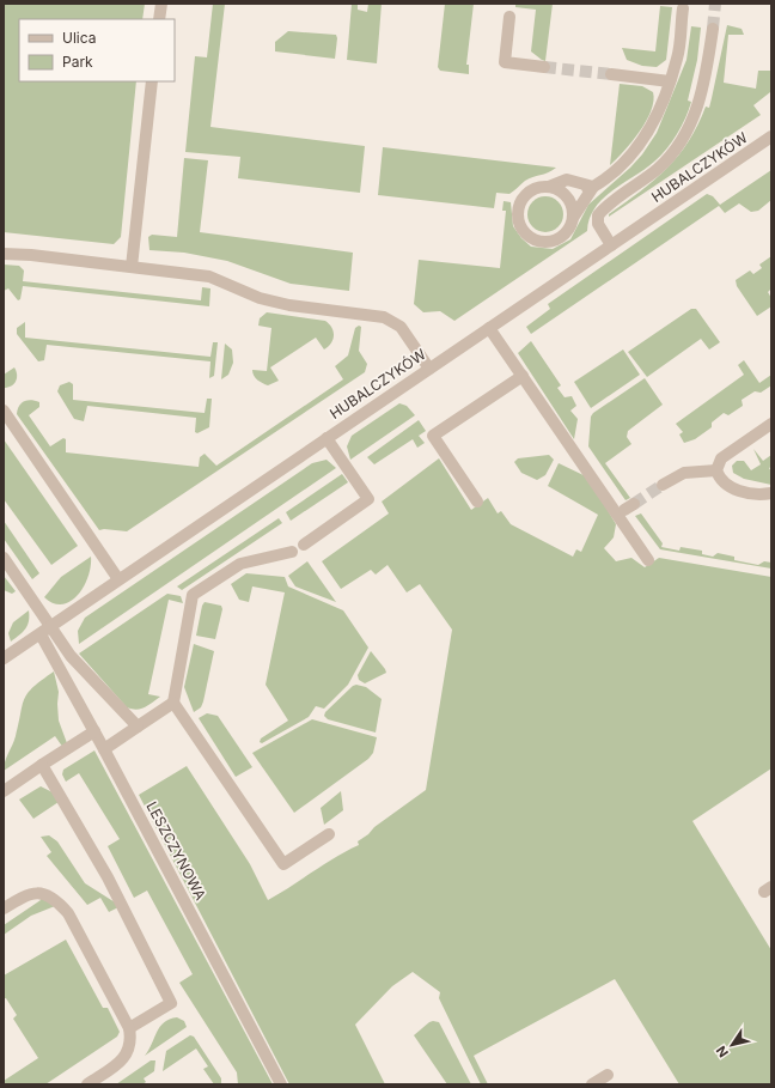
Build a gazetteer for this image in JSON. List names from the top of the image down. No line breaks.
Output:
{"streets":{"street":["HUBALCZYKÓW","LESZCZYNOWA"]},"crossings":[["HUBALCZYKÓW","LESZCZYNOWA"]],"legend":["Ulica","Park"],"north":"bottom left"}
